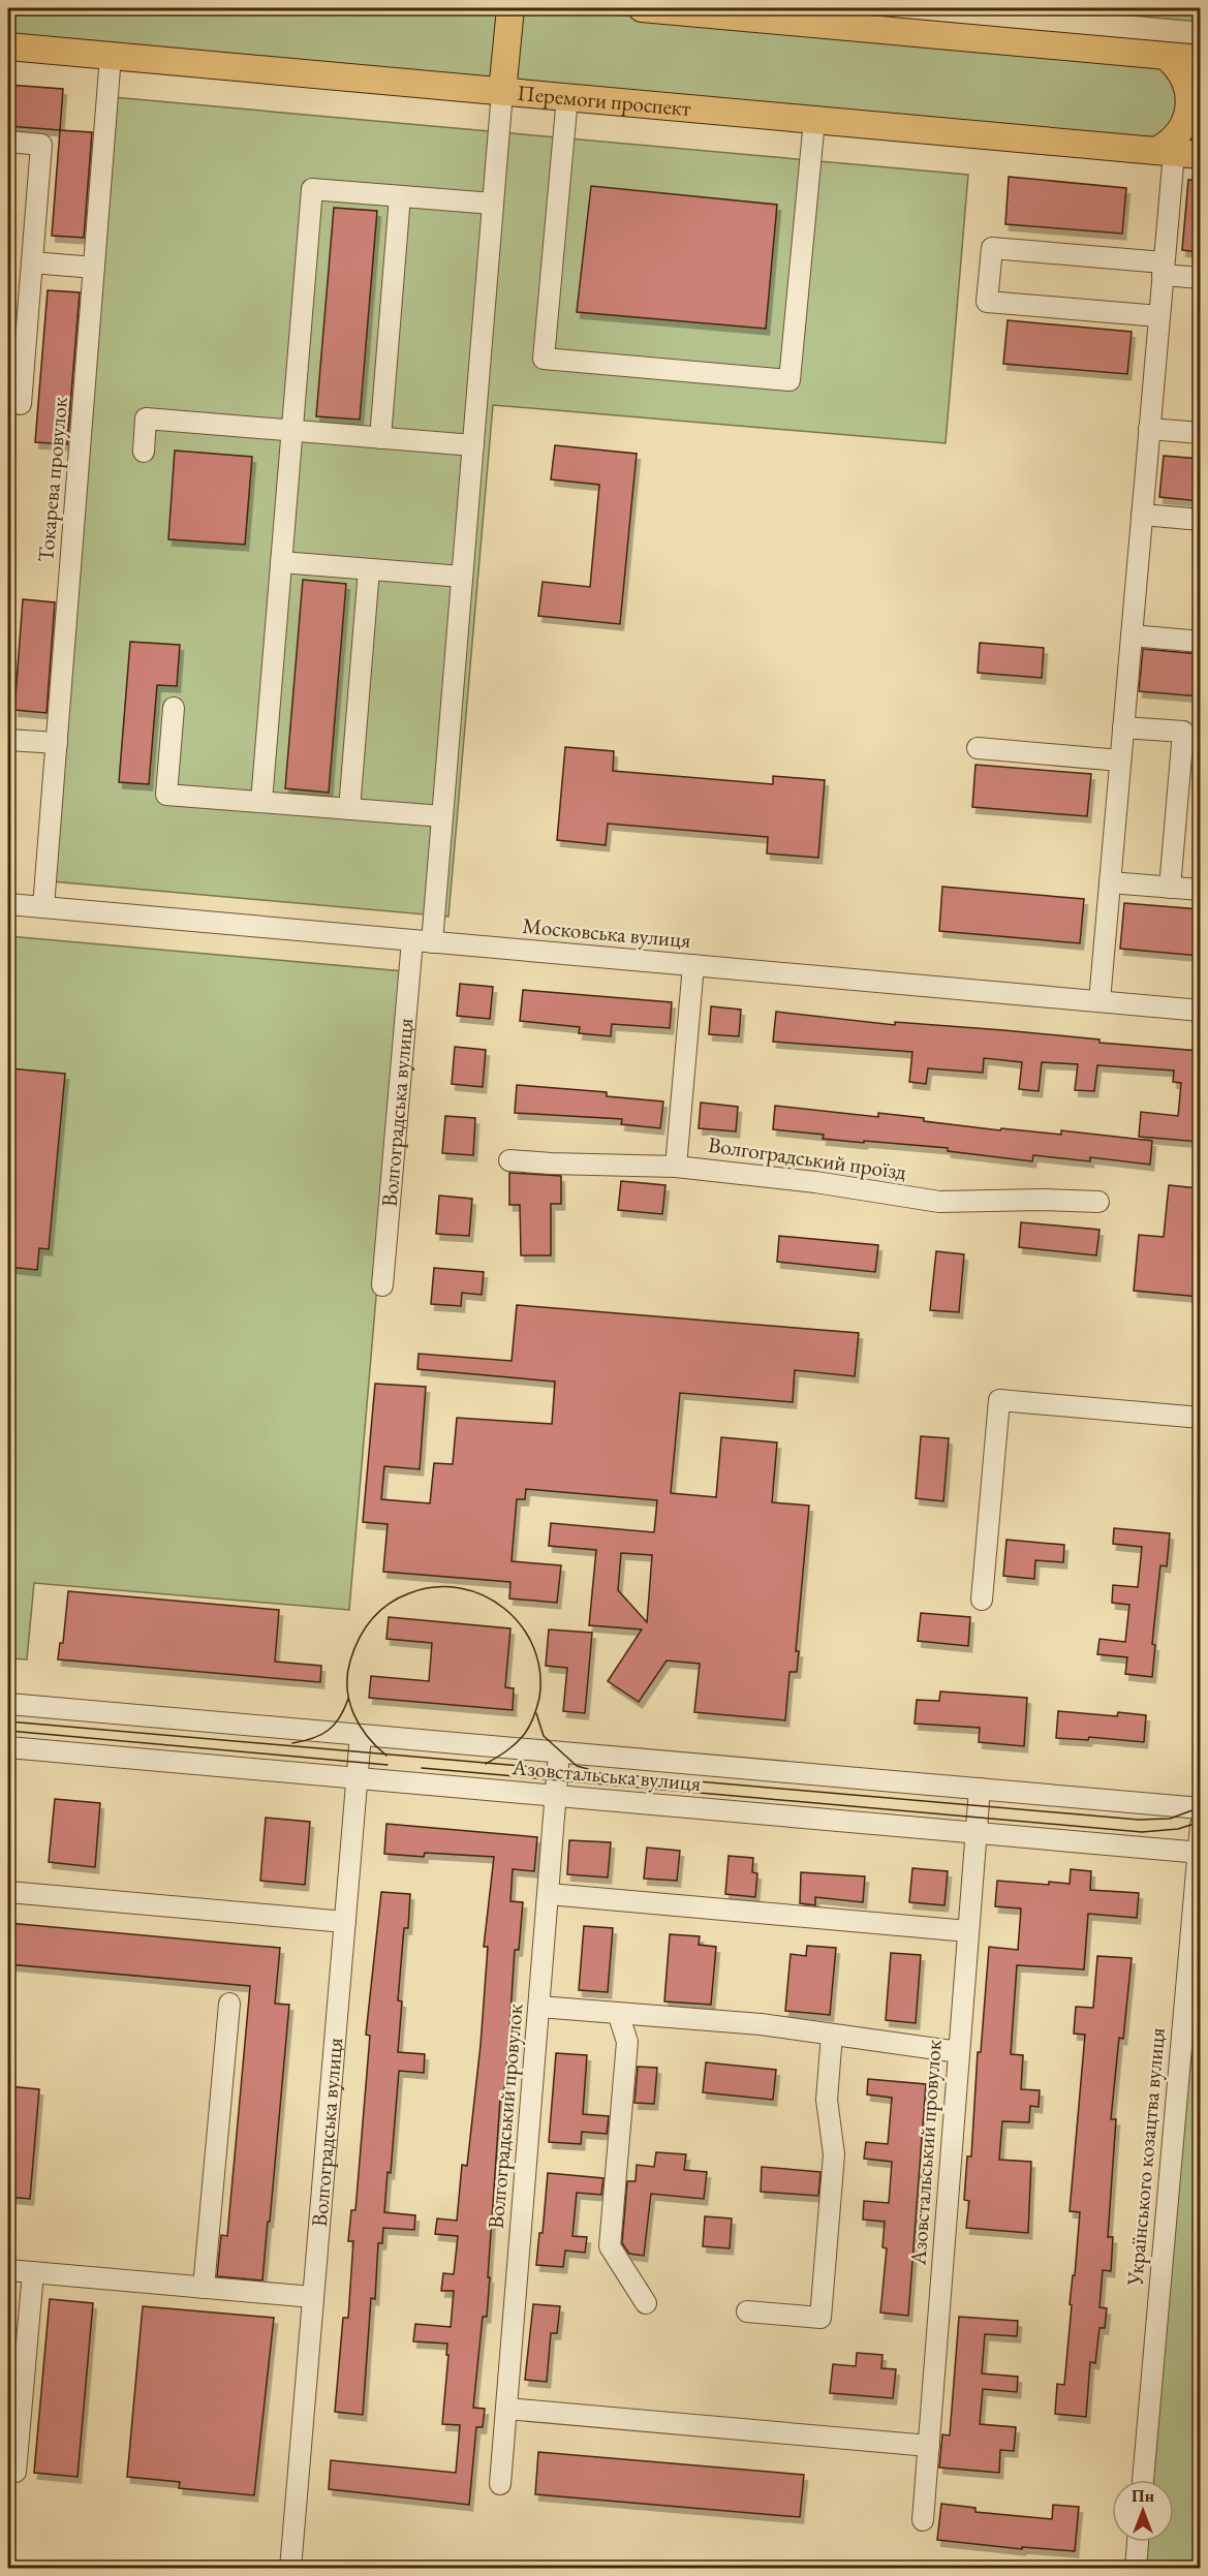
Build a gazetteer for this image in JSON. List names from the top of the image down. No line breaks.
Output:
{"streets":{"main road":["Перемоги проспект"],"street":["Токарева провулок","Московська вулиця","Волгоградська вулиця","Волгоградський проїзд","Азовстальська вулиця","Волгоградський провулок","Азовстальський провулок","Українського козацтва вулиця"]},"crossings":[["Перемоги проспект","Токарева провулок"],["Перемоги проспект","Волгоградська вулиця"],["Токарева провулок","Московська вулиця"],["Московська вулиця","Волгоградська вулиця"],["Волгоградська вулиця","Азовстальська вулиця"],["Азовстальська вулиця","Волгоградський провулок"],["Азовстальська вулиця","Азовстальський провулок"],["Азовстальська вулиця","Українського козацтва вулиця"]],"north":"top"}
